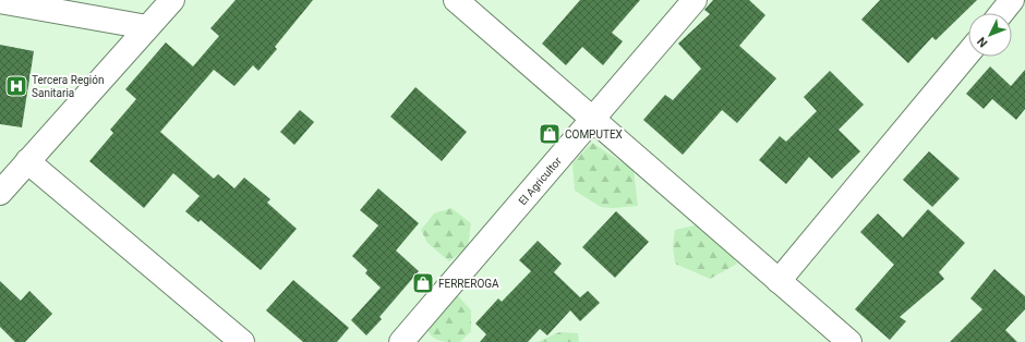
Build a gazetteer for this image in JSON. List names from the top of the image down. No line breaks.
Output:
{"streets":{"street":["El Agricultor"]},"places":{"hospital":["Tercera Región Sanitaria"],"shop":["COMPUTEX","FERREROGA"]},"north":"bottom left"}
